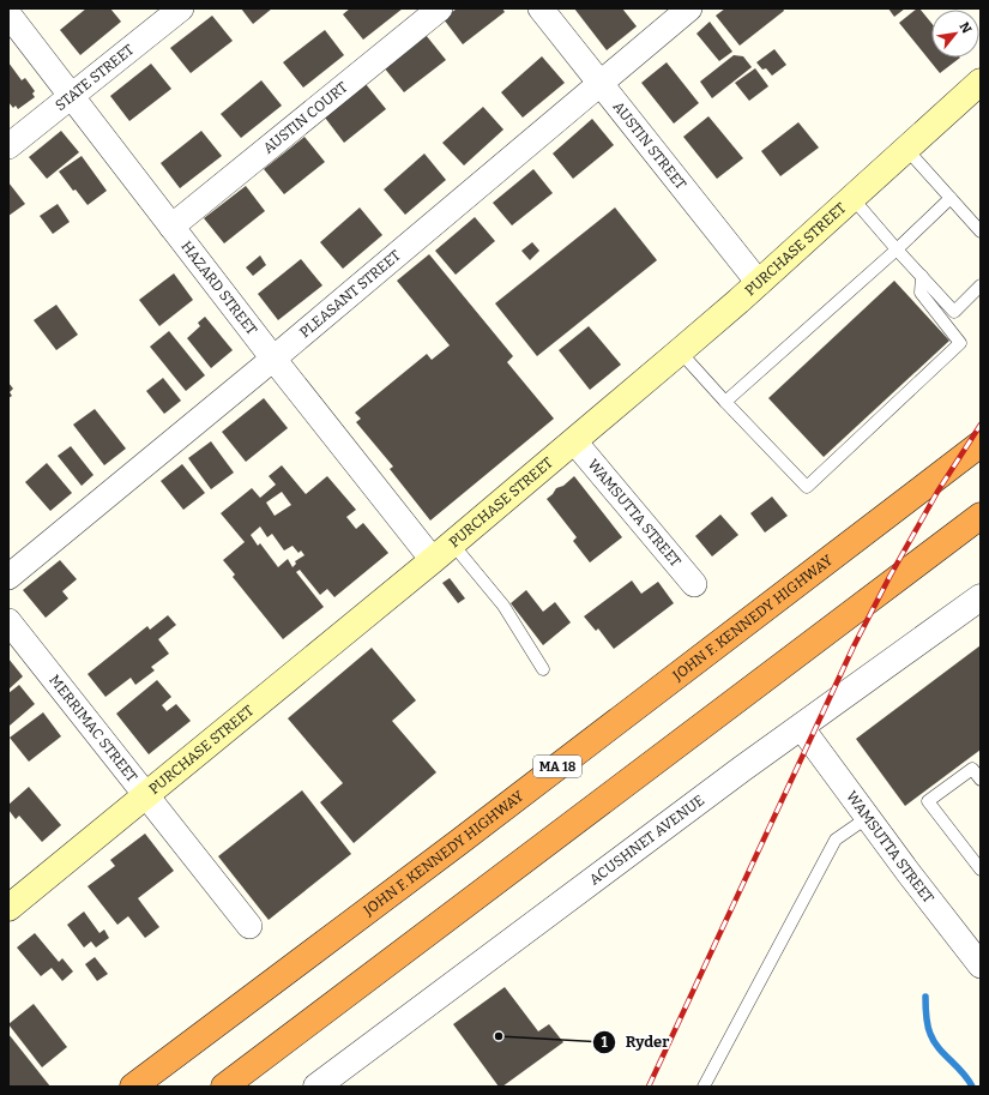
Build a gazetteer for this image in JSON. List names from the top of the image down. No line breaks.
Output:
{"streets":{"highway":["JOHN F. KENNEDY HIGHWAY","MA 18"],"main road":["PURCHASE STREET"],"street":["STATE STREET","AUSTIN COURT","AUSTIN STREET","HAZARD STREET","PLEASANT STREET","WAMSUTTA STREET","MERRIMAC STREET","ACUSHNET AVENUE"]},"crossings":[["STATE STREET","HAZARD STREET"],["AUSTIN COURT","HAZARD STREET"],["AUSTIN STREET","PURCHASE STREET"],["AUSTIN STREET","PLEASANT STREET"],["PURCHASE STREET","HAZARD STREET"],["PURCHASE STREET","WAMSUTTA STREET"],["PURCHASE STREET","MERRIMAC STREET"],["HAZARD STREET","PLEASANT STREET"],["WAMSUTTA STREET","ACUSHNET AVENUE"]],"places":["Ryder"],"north":"top right"}
